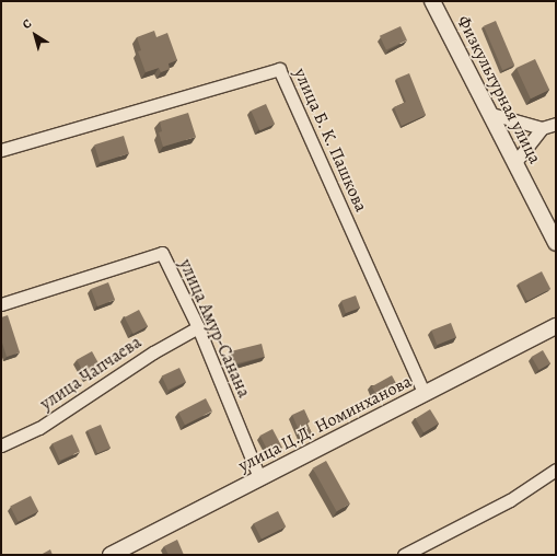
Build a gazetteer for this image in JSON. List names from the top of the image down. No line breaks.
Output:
{"streets":{"street":["Физкультурная улица","улица Б. К. Пашкова","улица Амур-Санана","улица Чапчаева","улица Ц.Д. Номинханова"]},"crossings":[["улица Б. К. Пашкова","улица Ц.Д. Номинханова"],["улица Амур-Санана","улица Чапчаева"],["улица Амур-Санана","улица Ц.Д. Номинханова"]],"north":"top left"}
